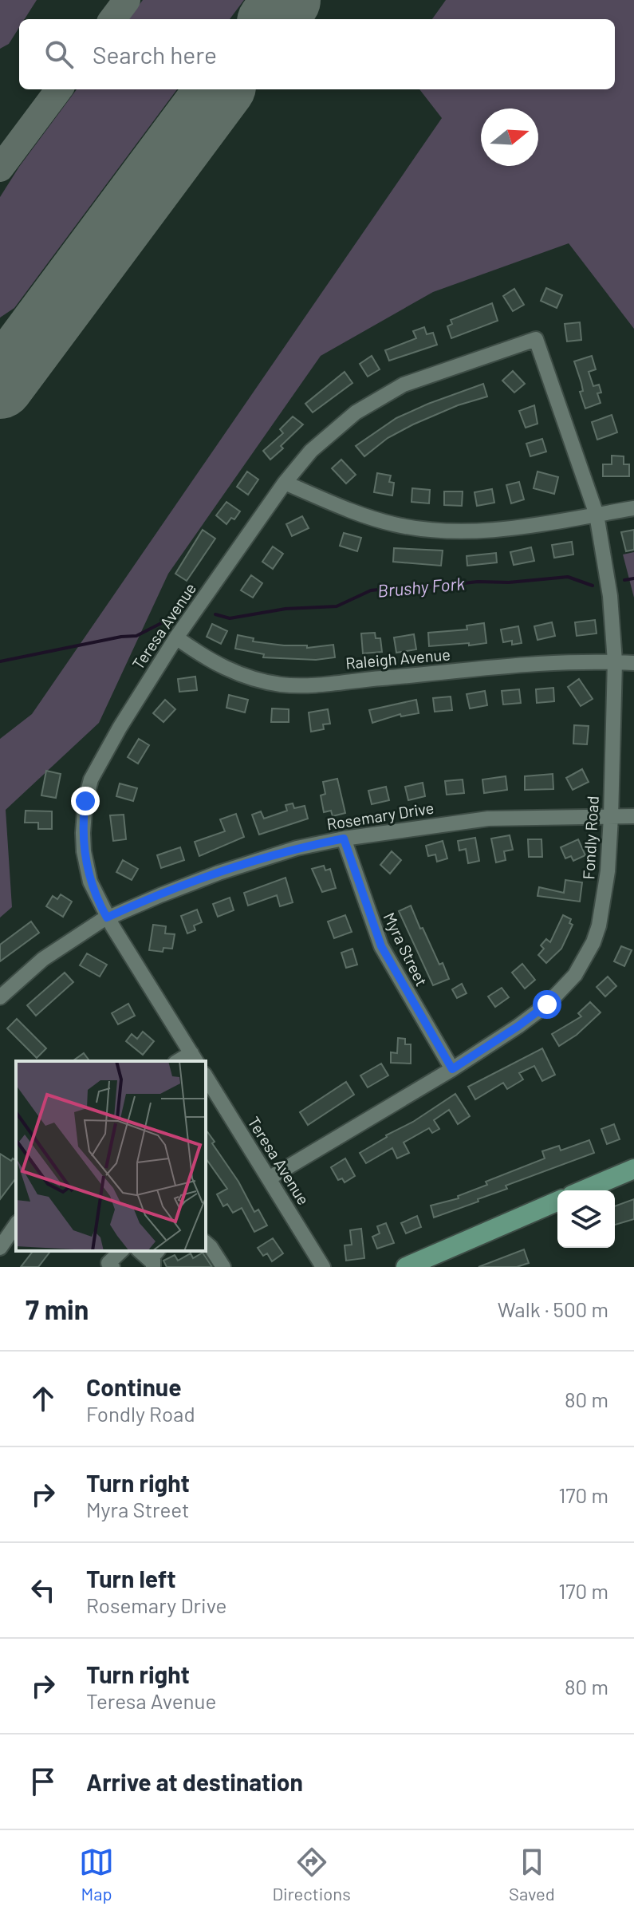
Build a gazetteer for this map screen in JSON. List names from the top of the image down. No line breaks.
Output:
{"streets":{"street":["Teresa Avenue","Raleigh Avenue","Rosemary Drive","Fondly Road","Myra Street"]},"crossings":[["Teresa Avenue","Raleigh Avenue"],["Teresa Avenue","Rosemary Drive"],["Teresa Avenue","Fondly Road"],["Raleigh Avenue","Fondly Road"],["Rosemary Drive","Fondly Road"],["Rosemary Drive","Myra Street"],["Fondly Road","Myra Street"]],"water":["Brushy Fork"],"north":"right","page":{"search":"Search here","heading":["7 min","Walk · 500 m"],"list":[["Continue","Fondly Road","80 m"],["Turn right","Myra Street","170 m"],["Turn left","Rosemary Drive","170 m"],["Turn right","Teresa Avenue","80 m"],"Arrive at destination"],"nav":["Map","Directions","Saved"]}}
